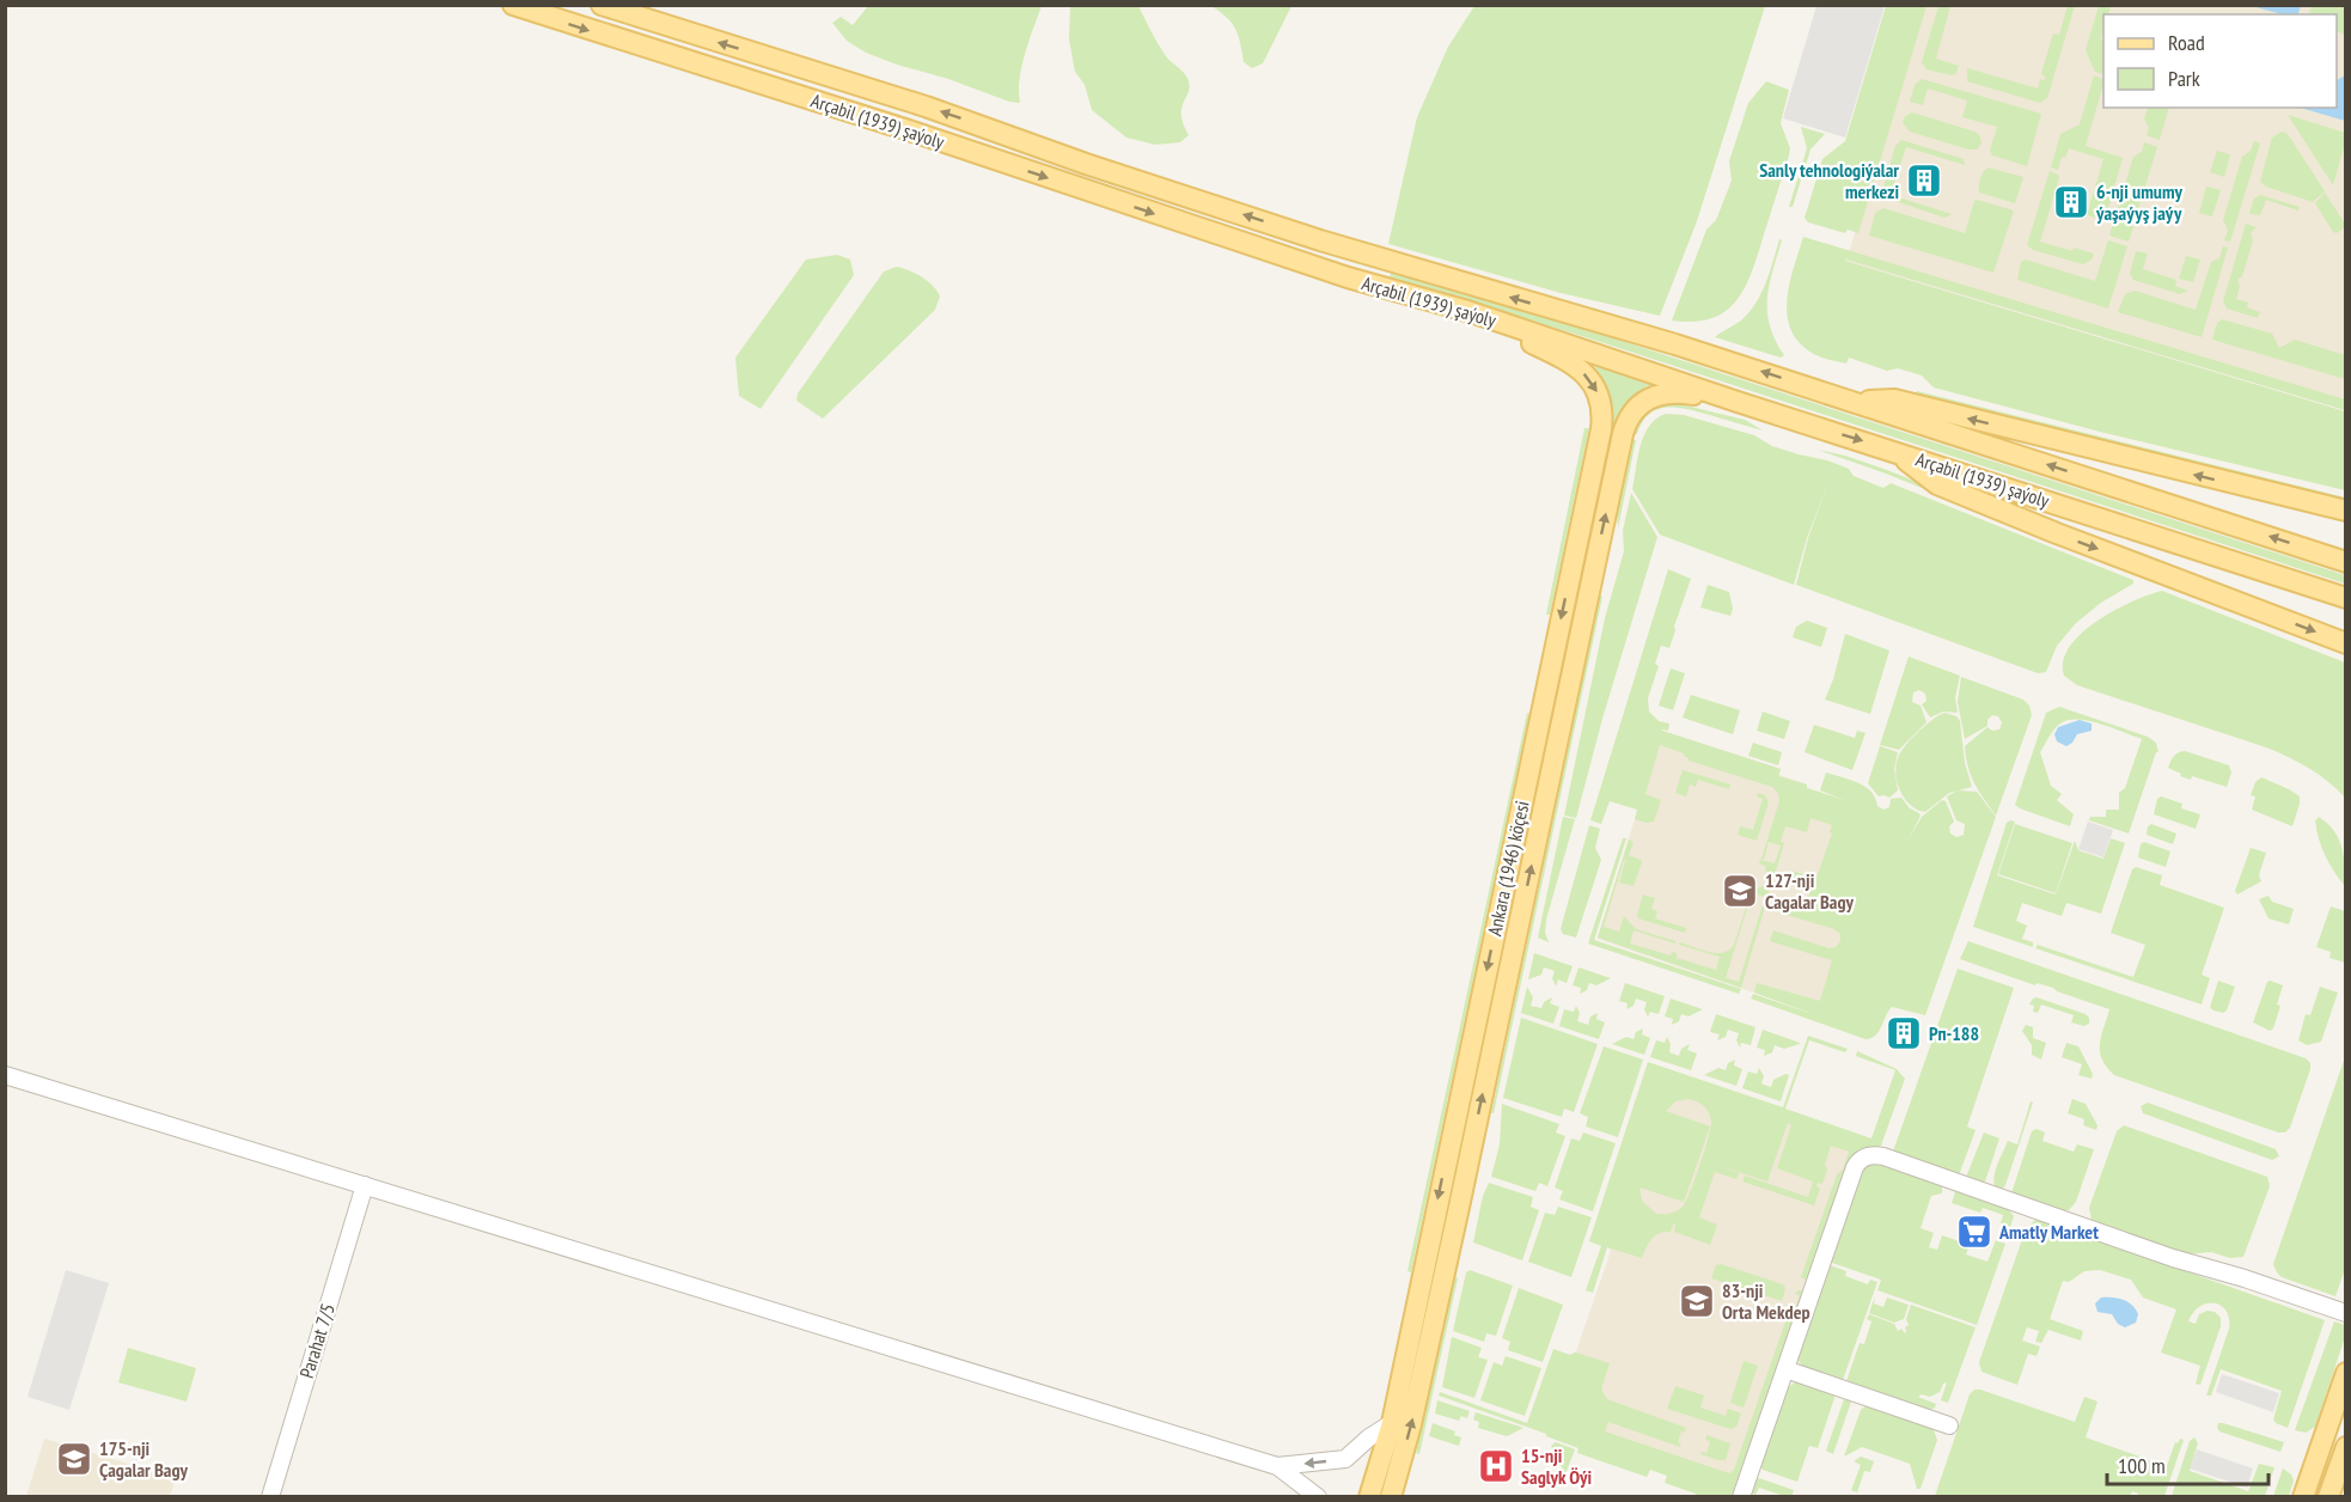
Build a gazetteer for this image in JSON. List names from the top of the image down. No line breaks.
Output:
{"streets":{"main road":["Arçabil (1939) şaýoly","Ankara (1946) köçesi"],"street":["Parahat 7/5"]},"crossings":[["Arçabil (1939) şaýoly","Ankara (1946) köçesi"]],"places":{"building":["Sanly tehnologiýalar merkezi","6-nji umumy ýaşaýyş jaýy","Рп-188"],"school or university":["127-nji Cagalar Bagy","83-nji Orta Mekdep","175-nji Çagalar Bagy"],"supermarket":["Amatly Market"],"hospital":["15-nji Saglyk Öýi"]},"legend":["Road","Park"],"scale_bar":"100 m"}
